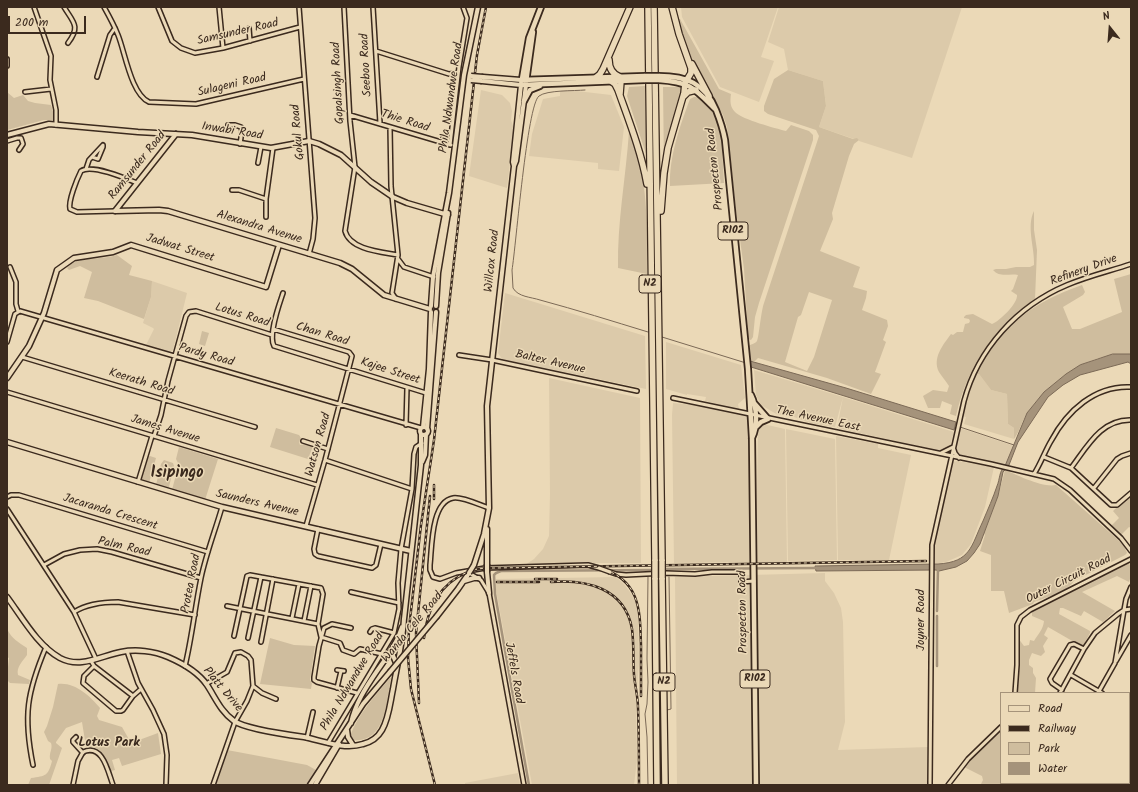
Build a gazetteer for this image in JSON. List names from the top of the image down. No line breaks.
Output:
{"streets":{"highway":["N2"],"main road":["Prospecton Road","R102"],"street":["Samsunder Road","Seeboo Road","Gopalsingh Road","Sulageni Road","Phila Ndwandwe Road","Thie Road","Inwabi Road","Gokul Road","Ramsunder Road","Alexandra Avenue","Jadwat Street","Willcox Road","Refinery Drive","Lotus Road","Chan Road","Pardy Road","Baltex Avenue","Kajee Street","Keerath Road","The Avenue East","James Avenue","Watson Road","Saunders Avenue","Jacaranda Crescent","Palm Road","Outer Circuit Road","Protea Road","Joyner Road","Wanda Cele Road","Jeffels Road","Platt Drive"]},"crossings":[["Samsunder Road","Gokul Road"],["Seeboo Road","Thie Road"],["Gopalsingh Road","Thie Road"],["Sulageni Road","Gokul Road"],["Phila Ndwandwe Road","Thie Road"],["Phila Ndwandwe Road","Prospecton Road"],["Phila Ndwandwe Road","Alexandra Avenue"],["Phila Ndwandwe Road","Pardy Road"],["Phila Ndwandwe Road","Kajee Street"],["Phila Ndwandwe Road","Saunders Avenue"],["Phila Ndwandwe Road","Wanda Cele Road"],["Phila Ndwandwe Road","Platt Drive"],["Inwabi Road","Gokul Road"],["Inwabi Road","Ramsunder Road"],["Gokul Road","Alexandra Avenue"],["Ramsunder Road","Alexandra Avenue"],["Prospecton Road","R102"],["Prospecton Road","Willcox Road"],["Alexandra Avenue","Jadwat Street"],["R102","The Avenue East"],["Jadwat Street","Pardy Road"],["Willcox Road","Baltex Avenue"],["Refinery Drive","The Avenue East"],["Refinery Drive","Joyner Road"],["Lotus Road","Chan Road"],["Lotus Road","Pardy Road"],["Lotus Road","Kajee Street"],["Lotus Road","Watson Road"],["Chan Road","Kajee Street"],["Chan Road","Watson Road"],["Pardy Road","Watson Road"],["Kajee Street","Watson Road"],["The Avenue East","Joyner Road"],["James Avenue","Watson Road"],["Watson Road","Saunders Avenue"],["Saunders Avenue","Protea Road"],["Jacaranda Crescent","Protea Road"],["Palm Road","Protea Road"],["Protea Road","Platt Drive"],["Wanda Cele Road","Jeffels Road"],["Wanda Cele Road","Platt Drive"]],"districts":["Isipingo","Lotus Park"],"legend":["Road","Railway","Park","Water"],"scale_bar":"200 m","north":"top"}
